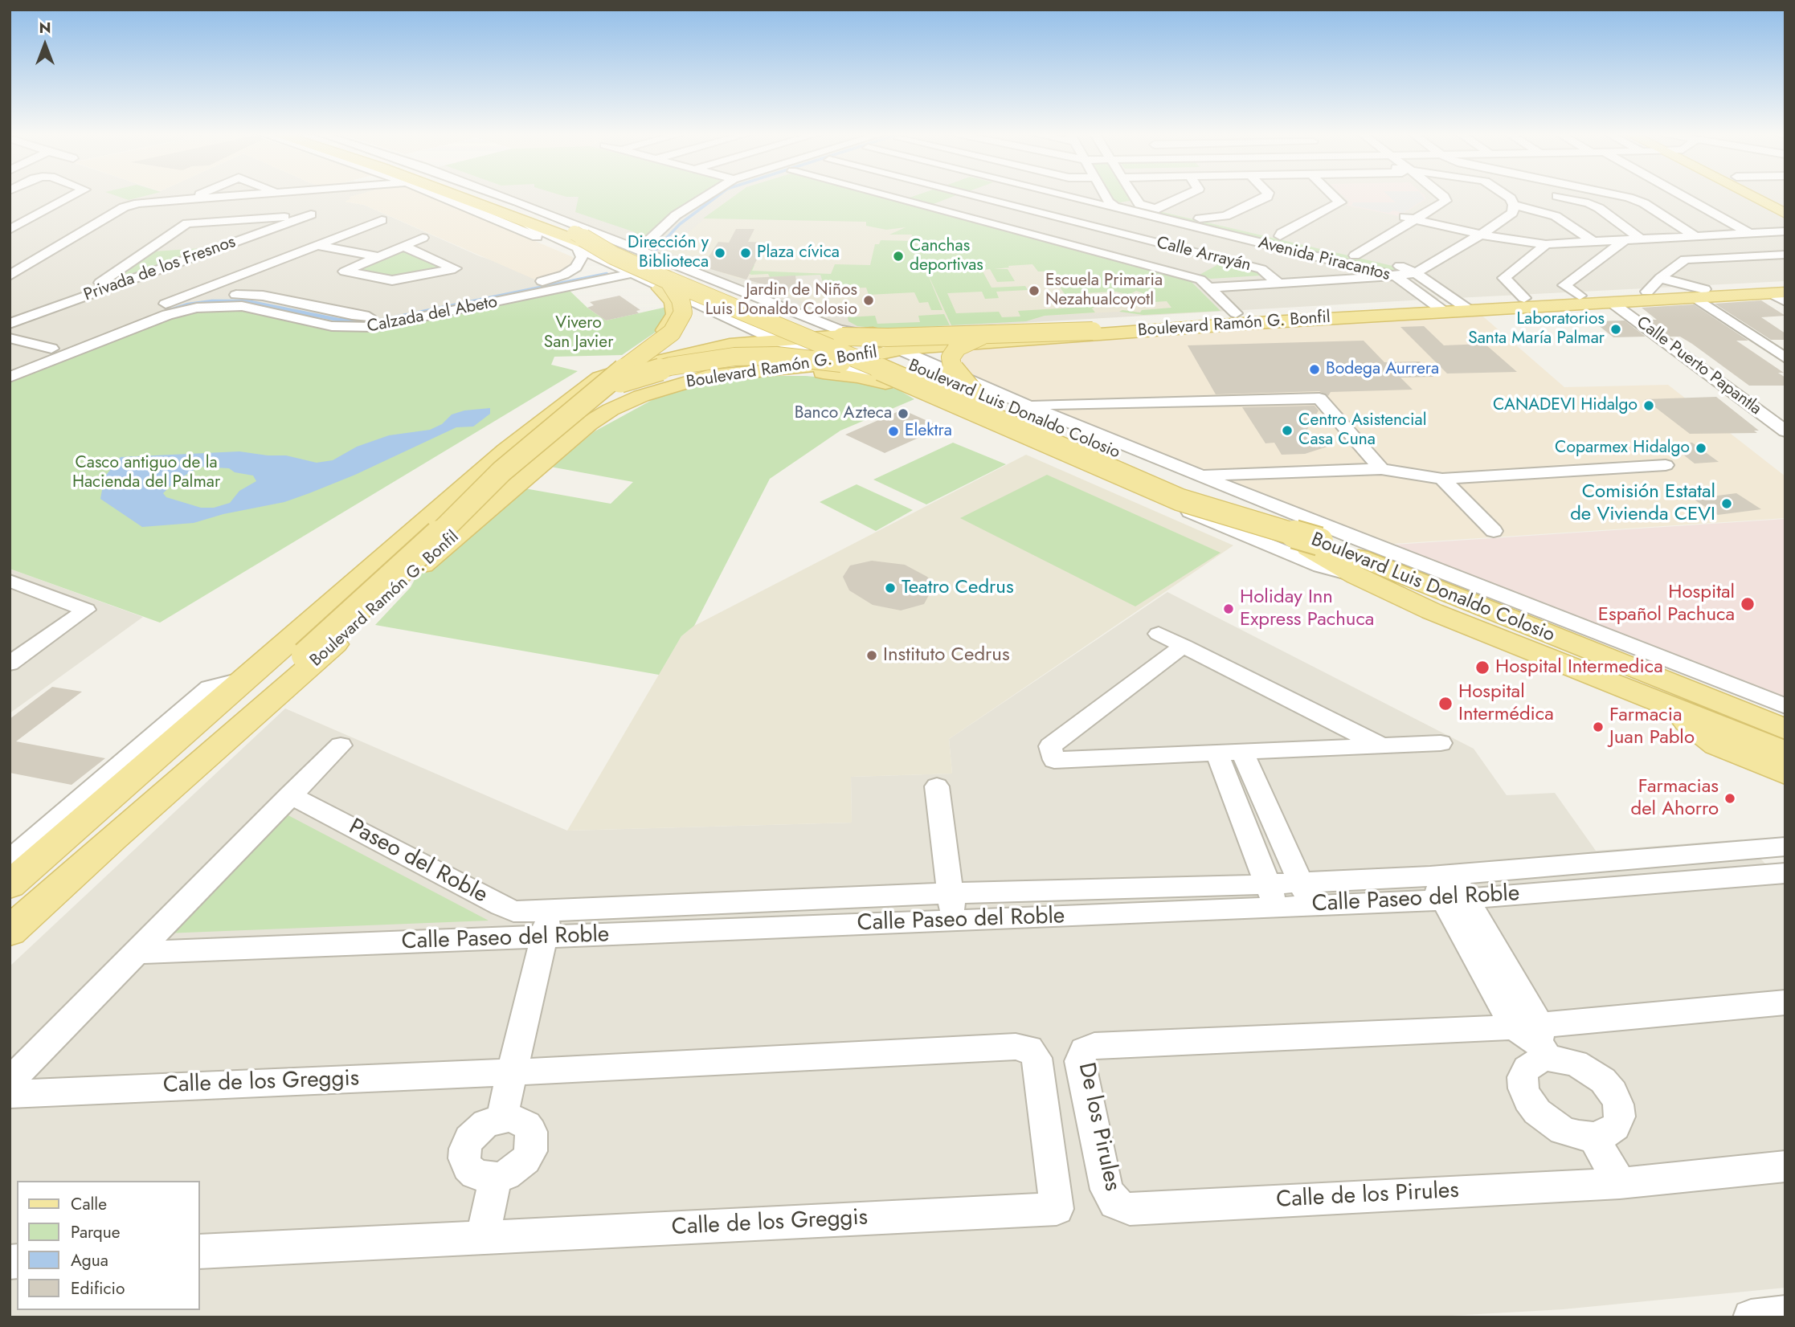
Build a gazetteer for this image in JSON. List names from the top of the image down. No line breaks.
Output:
{"streets":{"main road":["Boulevard Ramón G. Bonfil","Boulevard Luis Donaldo Colosio"],"street":["Calle Arrayán","Avenida Piracantos","Privada de los Fresnos","Calzada del Abeto","Calle Puerto Papantla","Paseo del Roble","Calle Paseo del Roble","Calle de los Greggis","De los Pirules","Calle de los Pirules"]},"crossings":[["Avenida Piracantos","Boulevard Ramón G. Bonfil"],["Calzada del Abeto","Boulevard Luis Donaldo Colosio"],["Boulevard Ramón G. Bonfil","Calle Puerto Papantla"],["Paseo del Roble","Calle Paseo del Roble"],["De los Pirules","Calle de los Pirules"]],"parks":["Vivero San Javier","Casco antiguo de la Hacienda del Palmar"],"places":["Dirección y Biblioteca","Plaza cívica","Canchas deportivas","Escuela Primaria Nezahualcoyotl","Jardin de Niños Luis Donaldo Colosio","Laboratorios Santa María Palmar","Bodega Aurrera","CANADEVI Hidalgo","Banco Azteca","Centro Asistencial Casa Cuna","Elektra","Coparmex Hidalgo","Comisión Estatal de Vivienda CEVI","Teatro Cedrus","Hospital Español Pachuca","Holiday Inn Express Pachuca","Instituto Cedrus","Hospital Intermedica","Hospital Intermédica","Farmacia Juan Pablo","Farmacias del Ahorro"],"legend":["Calle","Parque","Agua","Edificio"],"north":"top"}
